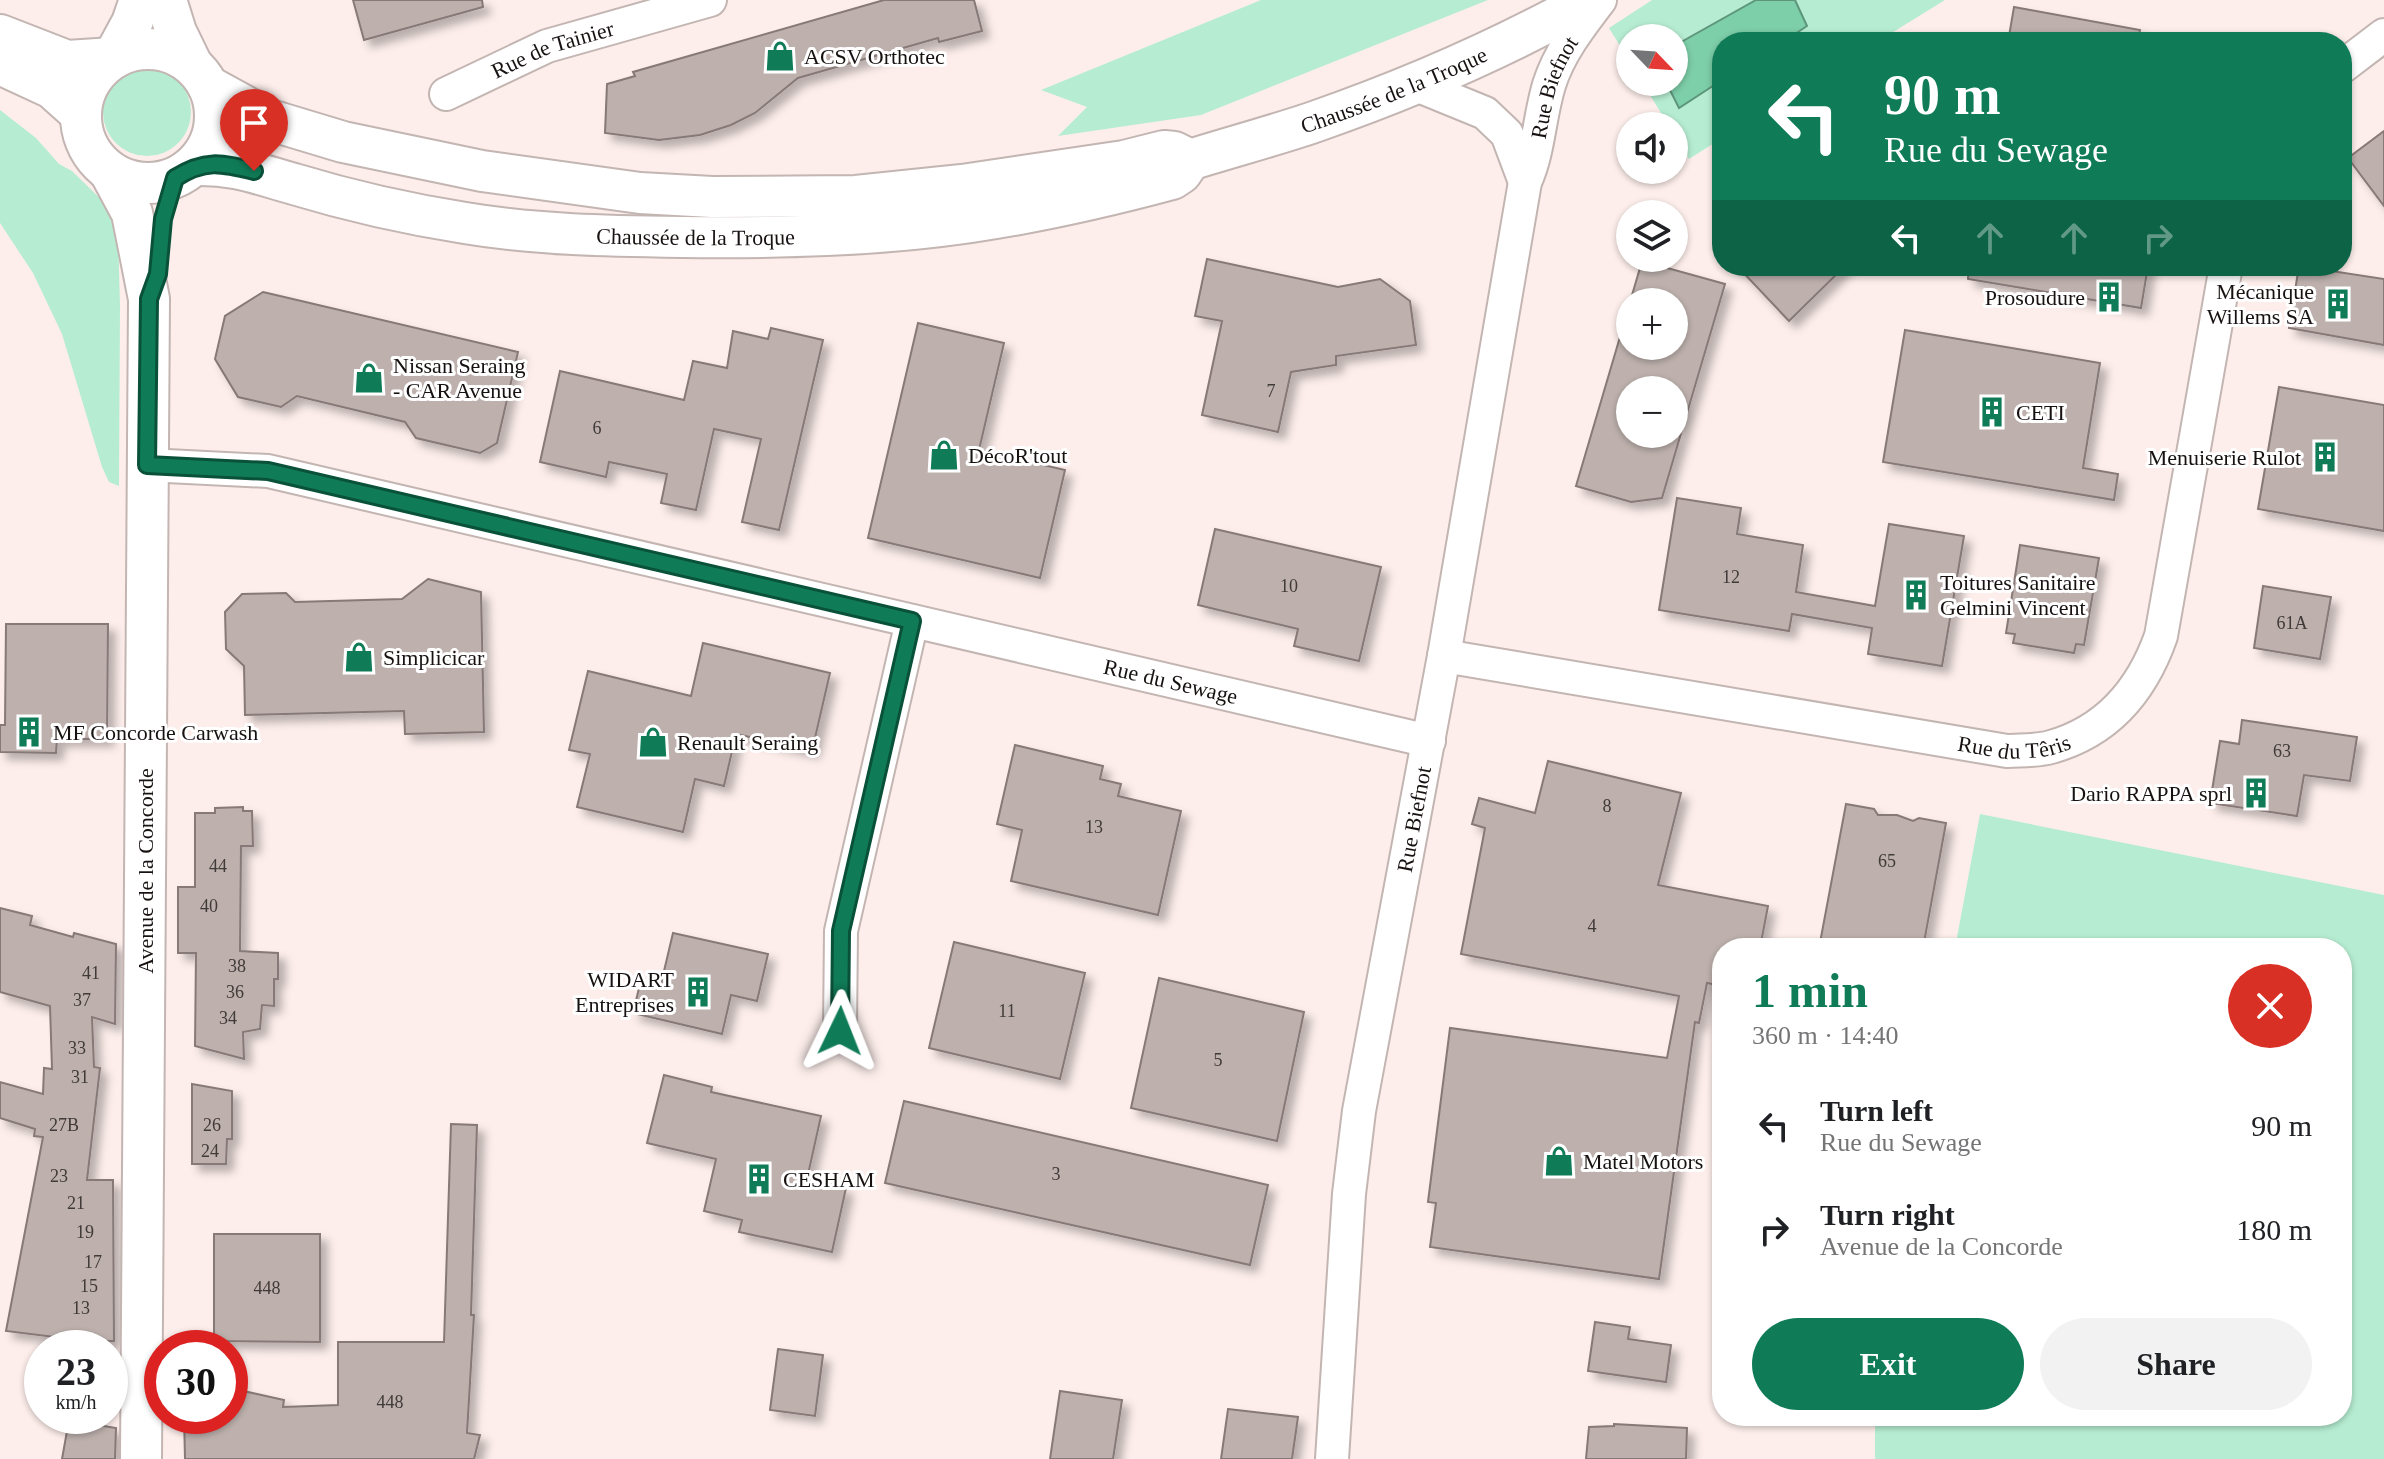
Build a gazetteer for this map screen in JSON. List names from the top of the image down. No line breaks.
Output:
{"streets":{"street":["Rue de Tainier","Chaussée de la Troque","Rue Biefnot","Rue du Sewage","Rue du Têris","Avenue de la Concorde"]},"crossings":[["Chaussée de la Troque","Rue Biefnot"],["Chaussée de la Troque","Avenue de la Concorde"],["Rue Biefnot","Rue du Sewage"],["Rue Biefnot","Rue du Têris"],["Rue du Sewage","Avenue de la Concorde"]],"places":{"shop":["ACSV Orthotec","Nissan Seraing - CAR Avenue","DécoR'tout","Simplicicar","Renault Seraing","Matel Motors"],"building":["Prosoudure","Mécanique Willems SA","CETI","Menuiserie Rulot","Toitures Sanitaire Gelmini Vincent","MF Concorde Carwash","Dario RAPPA sprl","WIDART Entreprises","CESHAM"]},"house_numbers":["7","6","12","10","61A","63","8","13","65","44","40","4","38","41","36","37","11","34","33","5","31","27B","26","24","3","23","21","19","17","15","448","13","448"],"north":"bottom right","page":{"map_buttons":["+","−"],"turn":["90 m","Rue du Sewage"],"heading":["1 min","360 m · 14:40"],"list":[{"name":"Turn left","note":"Rue du Sewage","value":"90 m"},{"name":"Turn right","note":"Avenue de la Concorde","value":"180 m"}],"buttons":["Exit","Share"],"speed":"23 km/h","limit":"30"}}
